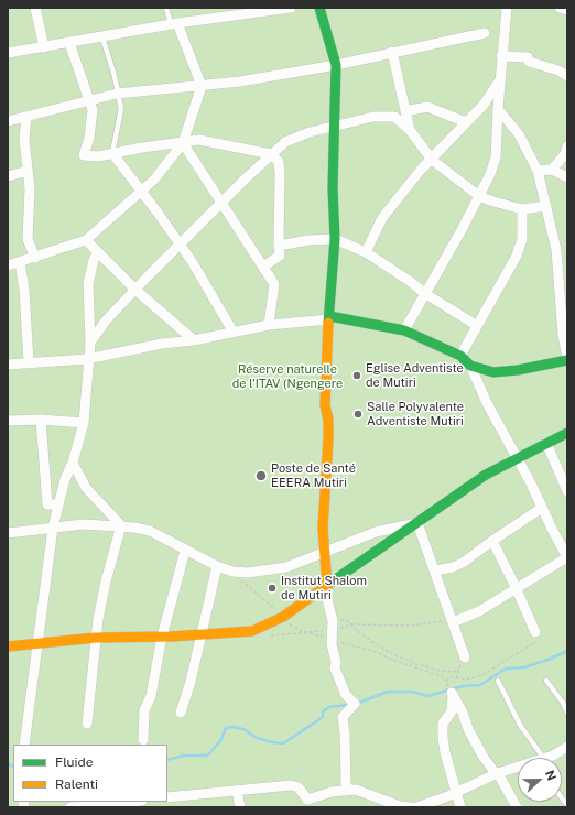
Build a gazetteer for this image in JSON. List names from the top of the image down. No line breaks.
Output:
{"parks":["Réserve naturelle de l'ITAV (Ngengere"],"places":["Eglise Adventiste de Mutiri","Salle Polyvalente Adventiste Mutiri","Poste de Santé EEERA Mutiri","Institut Shalom de Mutiri"],"legend":["Fluide","Ralenti"],"north":"right"}
